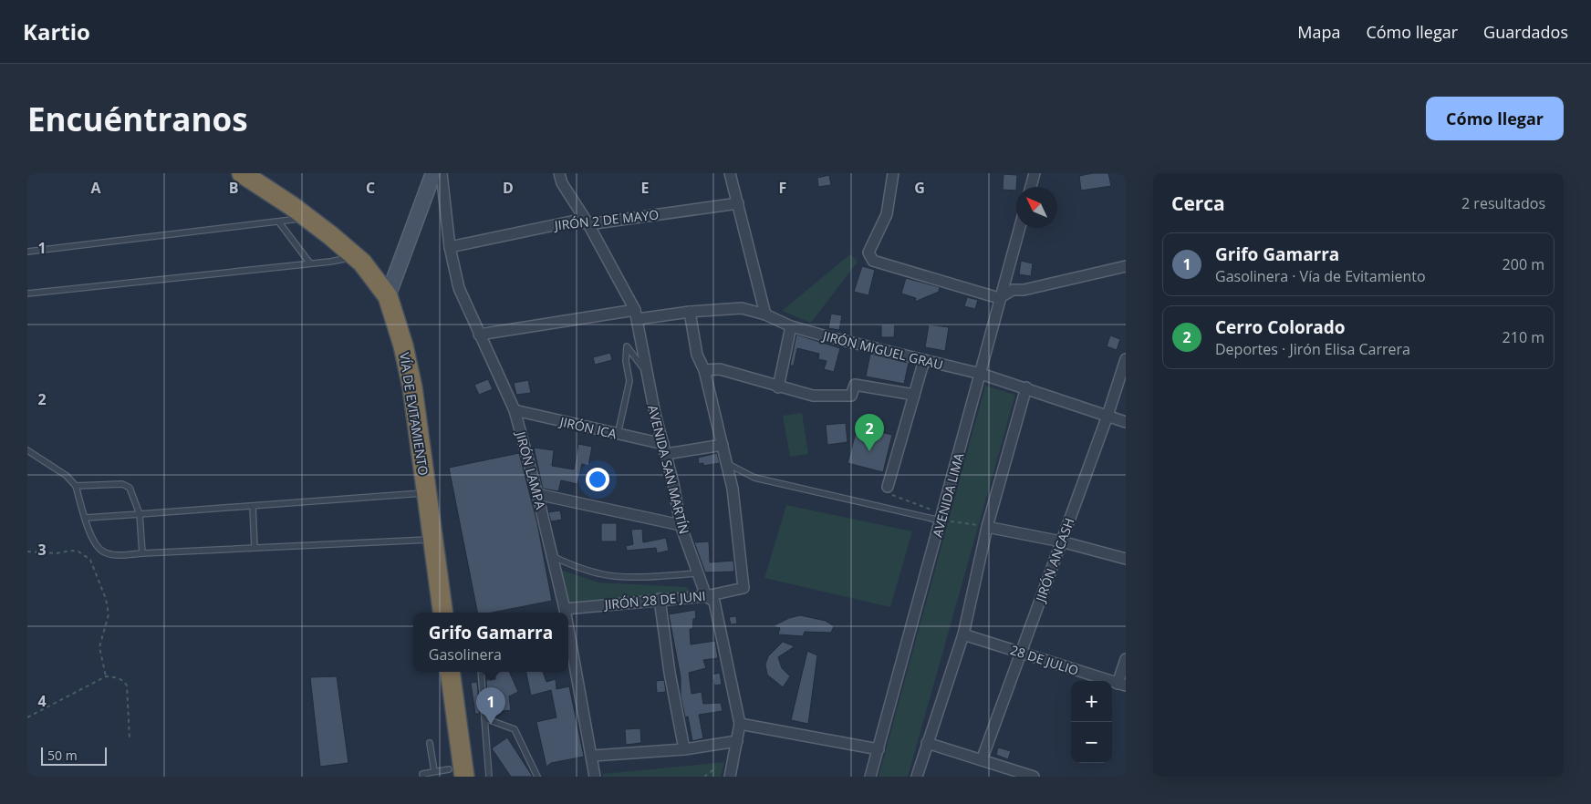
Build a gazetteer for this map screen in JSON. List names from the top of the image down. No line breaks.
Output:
{"streets":{"highway":["VÍA DE EVITAMIENTO"],"street":["JIRÓN 2 DE MAYO","JIRÓN MIGUEL GRAU","JIRÓN ICA","AVENIDA SAN MARTÍN","JIRÓN LAMPA","AVENIDA LIMA","JIRÓN ANCASH","JIRÓN 28 DE JUNI","28 DE JULIO"]},"crossings":[["JIRÓN 2 DE MAYO","AVENIDA SAN MARTÍN"],["JIRÓN 2 DE MAYO","JIRÓN LAMPA"],["JIRÓN MIGUEL GRAU","AVENIDA SAN MARTÍN"],["JIRÓN MIGUEL GRAU","JIRÓN LAMPA"],["JIRÓN MIGUEL GRAU","AVENIDA LIMA"],["JIRÓN MIGUEL GRAU","JIRÓN ANCASH"],["JIRÓN ICA","AVENIDA SAN MARTÍN"],["JIRÓN ICA","JIRÓN LAMPA"],["AVENIDA SAN MARTÍN","JIRÓN 28 DE JUNI"],["JIRÓN LAMPA","JIRÓN 28 DE JUNI"],["JIRÓN ANCASH","28 DE JULIO"]],"scale_bar":"50 m","north":"top left","page":{"header":"Kartio","nav":["Mapa","Cómo llegar","Guardados"],"buttons":"Cómo llegar","title":"Encuéntranos","heading":["Cerca","2 resultados"],"list":[{"mark":"1","name":"Grifo Gamarra","note":"Gasolinera · Vía de Evitamiento","value":"200 m"},{"mark":"2","name":"Cerro Colorado","note":"Deportes · Jirón Elisa Carrera","value":"210 m"}],"pins":["2","1"],"popup":["Grifo Gamarra","Gasolinera"],"map_buttons":["+","−"],"scale":"50 m"},"grid":{"columns":["A","B","C","D","E","F","G"],"rows":["1","2","3","4"]}}
